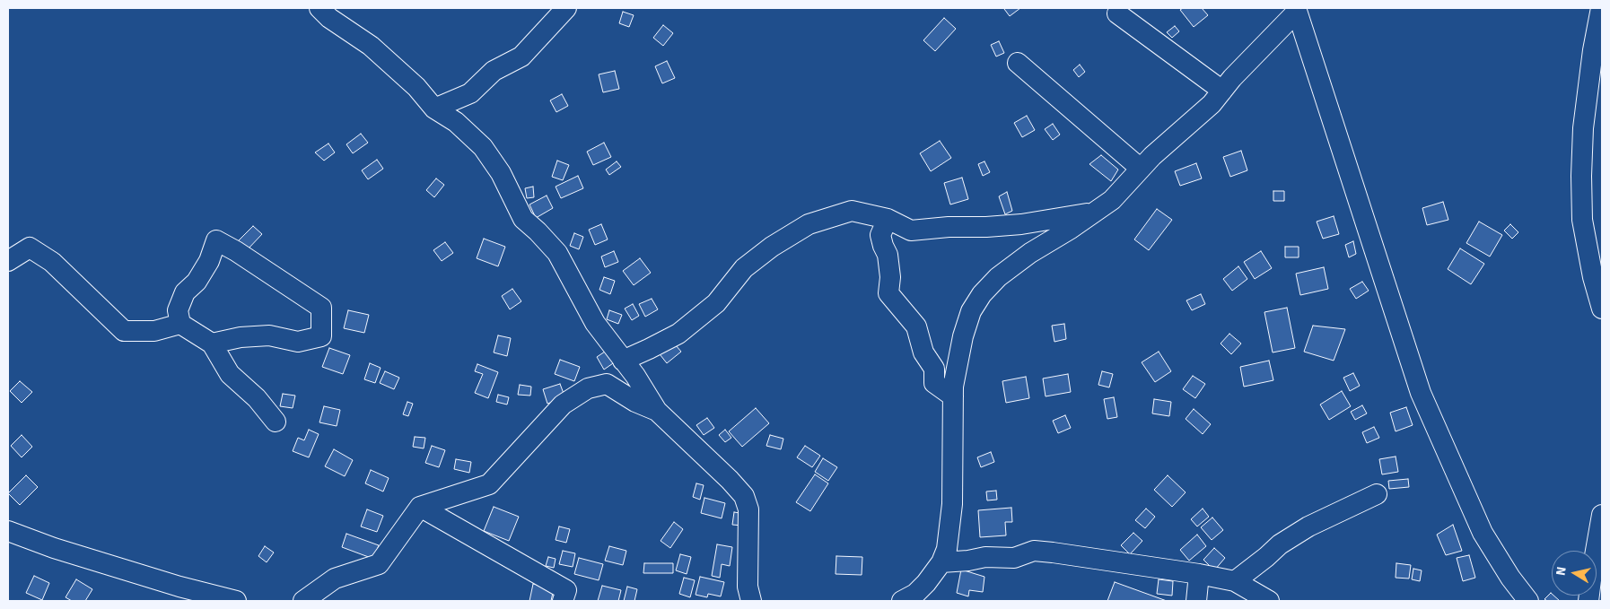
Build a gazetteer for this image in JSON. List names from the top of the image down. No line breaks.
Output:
{"north":"left"}
